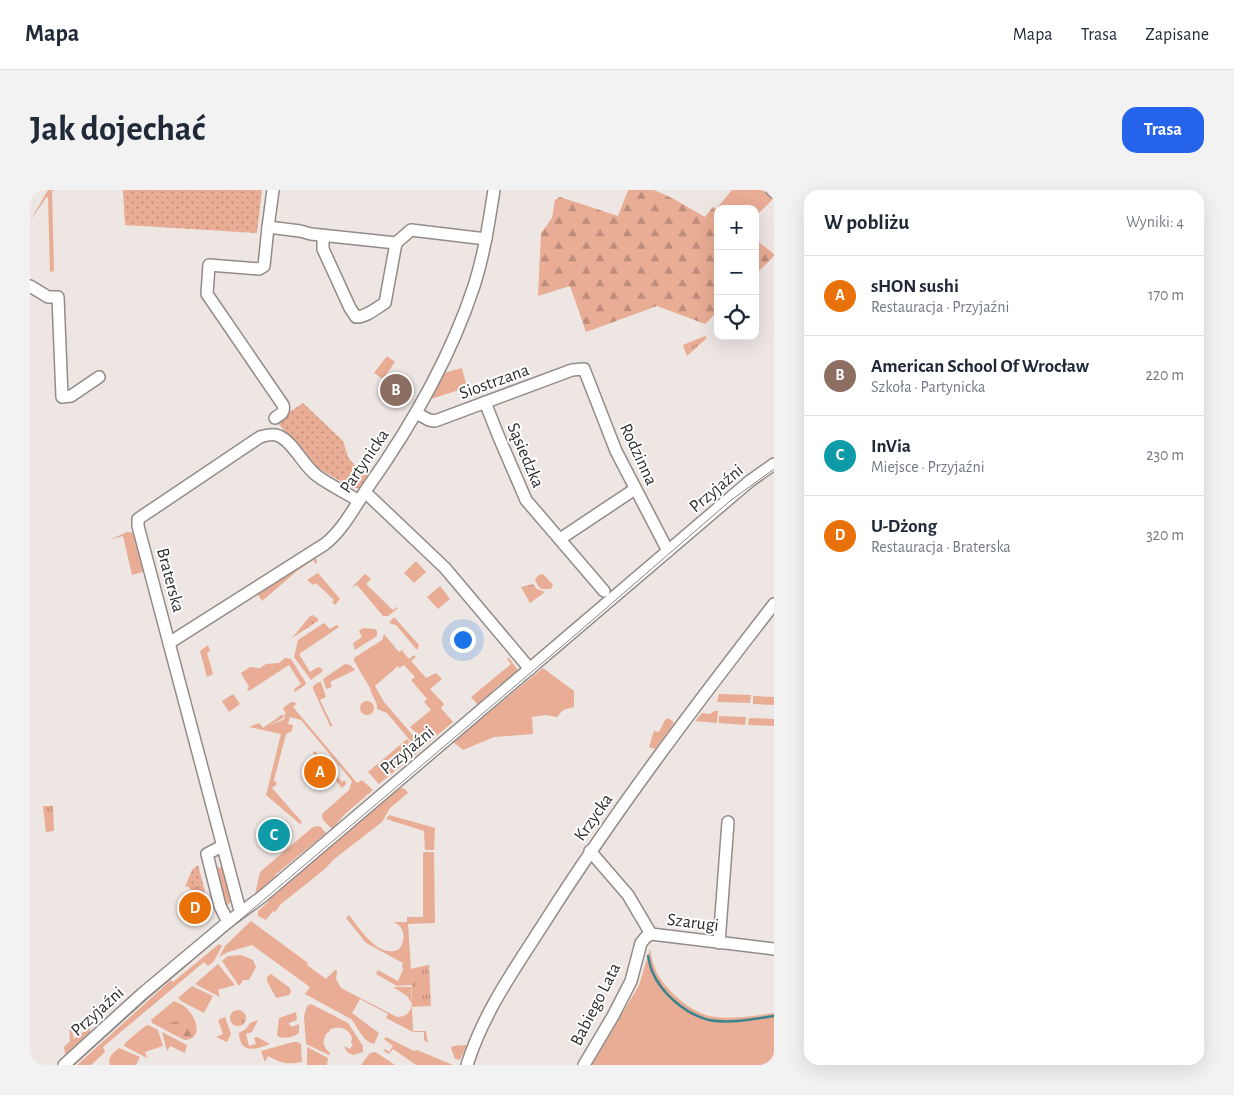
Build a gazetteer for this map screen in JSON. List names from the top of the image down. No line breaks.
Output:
{"streets":{"street":["Siostrzana","Rodzinna","Sąsiedzka","Partynicka","Przyjaźni","Braterska","Krzycka","Szarugi","Babiego Lata"]},"crossings":[["Siostrzana","Rodzinna"],["Siostrzana","Sąsiedzka"],["Siostrzana","Partynicka"],["Rodzinna","Przyjaźni"],["Partynicka","Braterska"],["Przyjaźni","Braterska"],["Krzycka","Szarugi"],["Szarugi","Babiego Lata"]],"page":{"header":"Mapa","nav":["Mapa","Trasa","Zapisane"],"buttons":"Trasa","title":"Jak dojechać","heading":["W pobliżu","Wyniki: 4"],"map_buttons":["+","−"],"list":[{"mark":"A","name":"sHON sushi","note":"Restauracja · Przyjaźni","value":"170 m"},{"mark":"B","name":"American School Of Wrocław","note":"Szkoła · Partynicka","value":"220 m"},{"mark":"C","name":"InVia","note":"Miejsce · Przyjaźni","value":"230 m"},{"mark":"D","name":"U-Dżong","note":"Restauracja · Braterska","value":"320 m"}],"pins":["B","A","C","D"]}}
